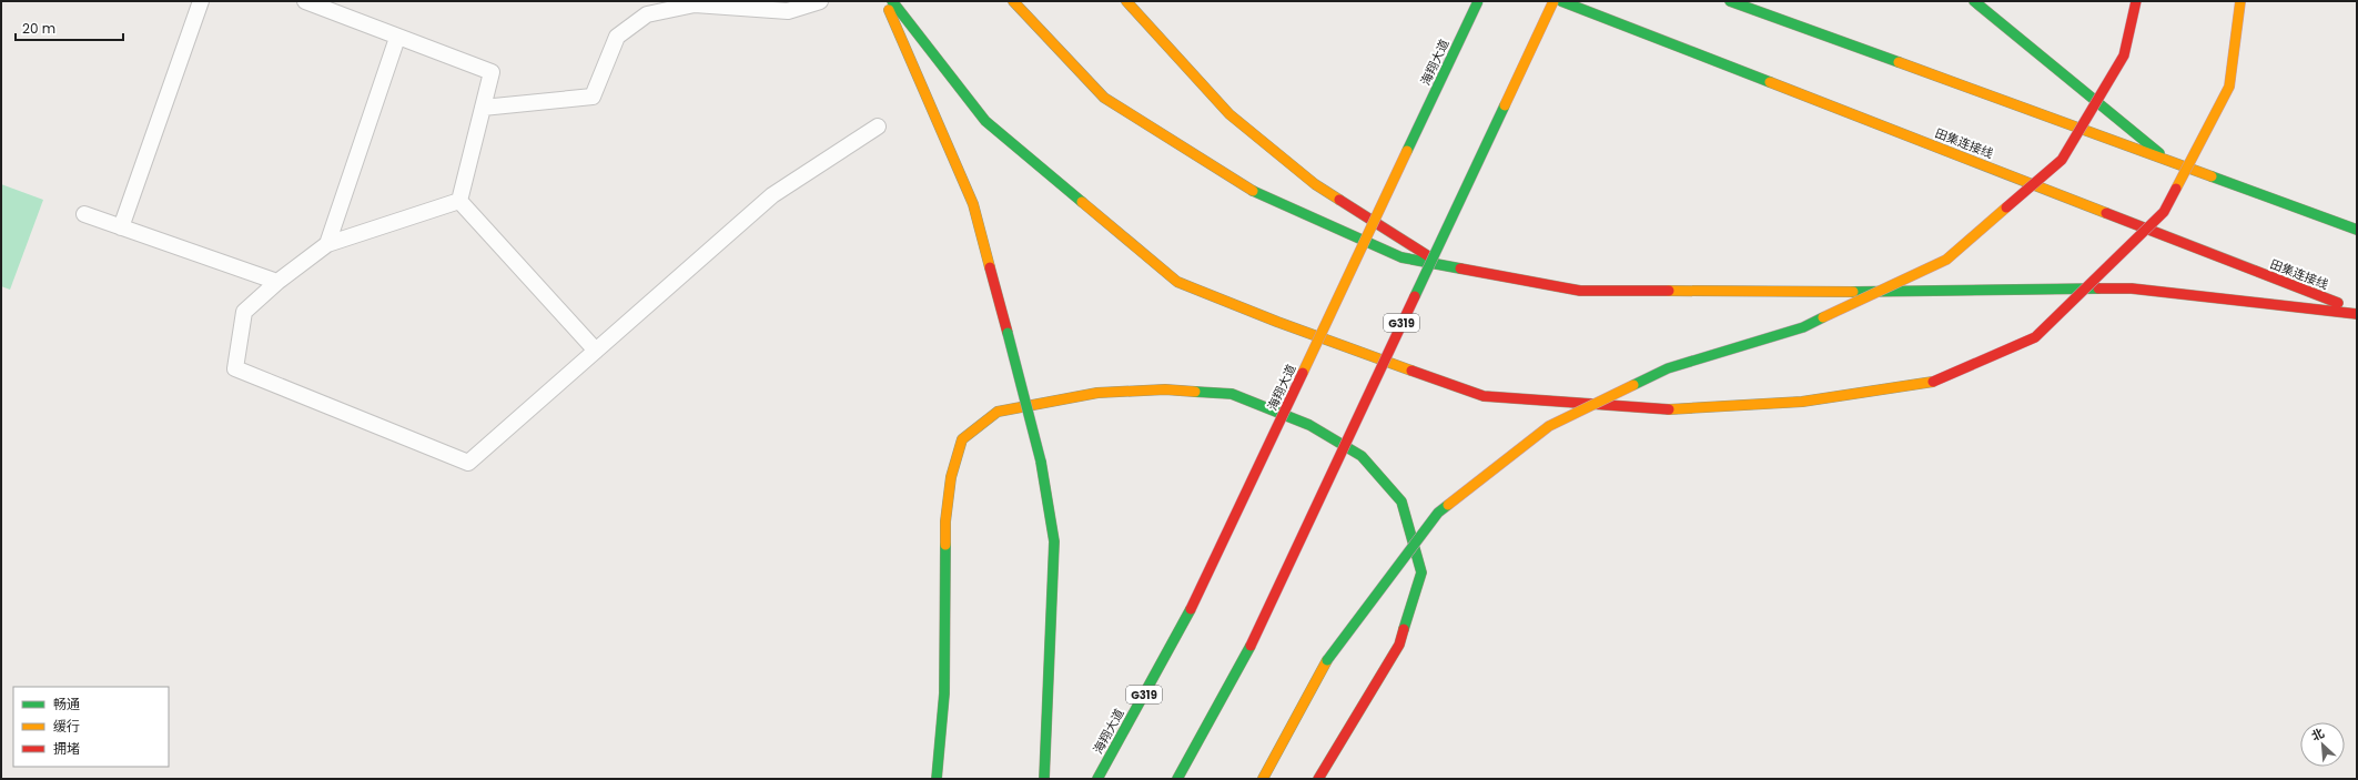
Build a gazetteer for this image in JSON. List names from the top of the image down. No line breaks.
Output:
{"streets":{"main road":["海翔大道","田集连接线","G319"]},"legend":["畅通","缓行","拥堵"],"scale_bar":"20 m","north":"top left"}
